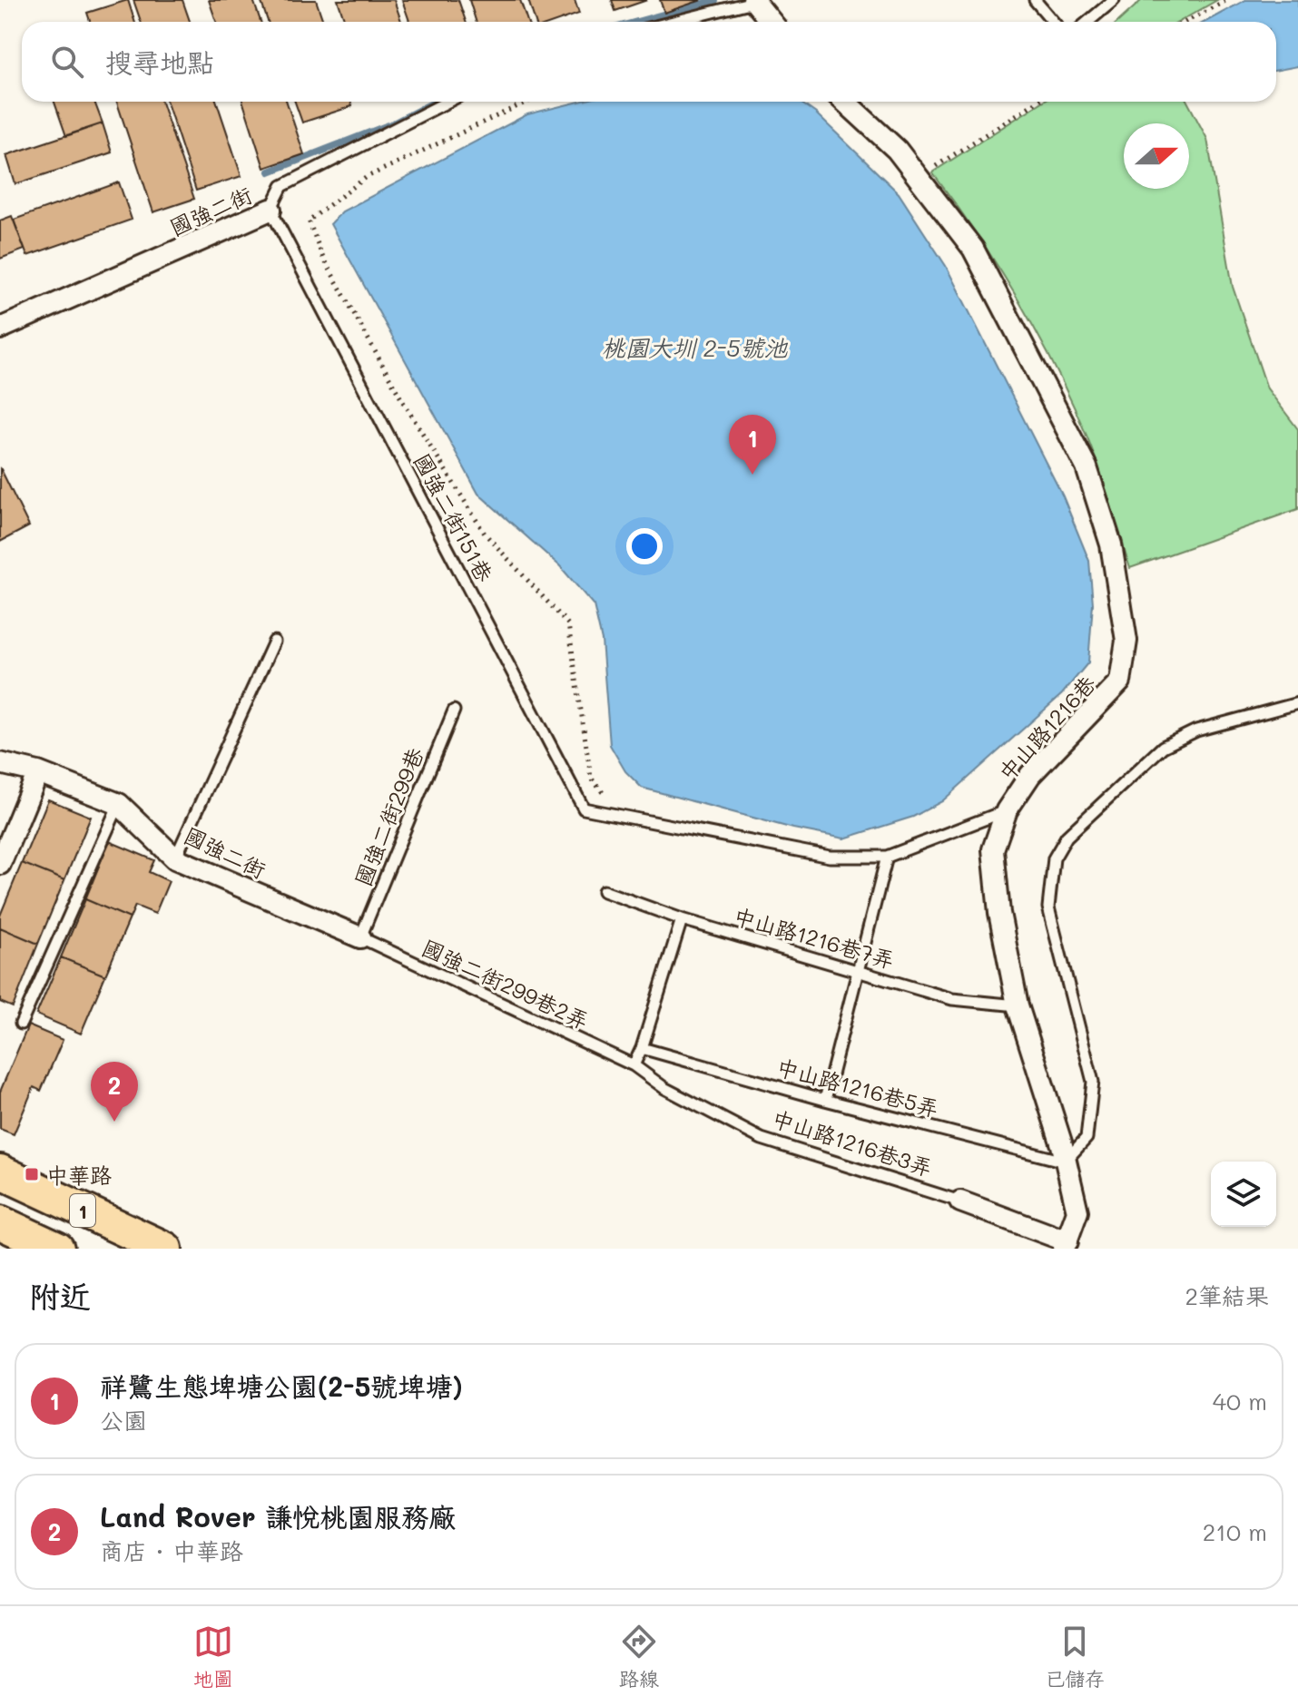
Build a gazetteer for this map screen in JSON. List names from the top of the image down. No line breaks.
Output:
{"streets":{"main road":["1"],"street":["國強二街","中山路1216巷","中山路1216巷3弄"],"lane":["國強二街151巷","國強二街299巷","中山路1216巷7弄","國強二街299巷2弄","中山路1216巷5弄"]},"crossings":[["國強二街","國強二街151巷"],["國強二街","國強二街299巷"],["國強二街","國強二街299巷2弄"],["中山路1216巷","中山路1216巷7弄"],["中山路1216巷","中山路1216巷5弄"],["中山路1216巷","中山路1216巷3弄"],["國強二街299巷","國強二街299巷2弄"],["國強二街299巷2弄","中山路1216巷3弄"]],"water":["桃園大圳 2-5號池"],"places":{"transit":["中華路"]},"north":"right","page":{"search":"搜尋地點","pins":["1","2"],"heading":["附近","2筆結果"],"list":[{"mark":"1","name":"祥鷺生態埤塘公園(2-5號埤塘)","note":"公園","value":"40 m"},{"mark":"2","name":"Land Rover 謙悅桃園服務廠","note":"商店 · 中華路","value":"210 m"}],"nav":["地圖","路線","已儲存"]}}
